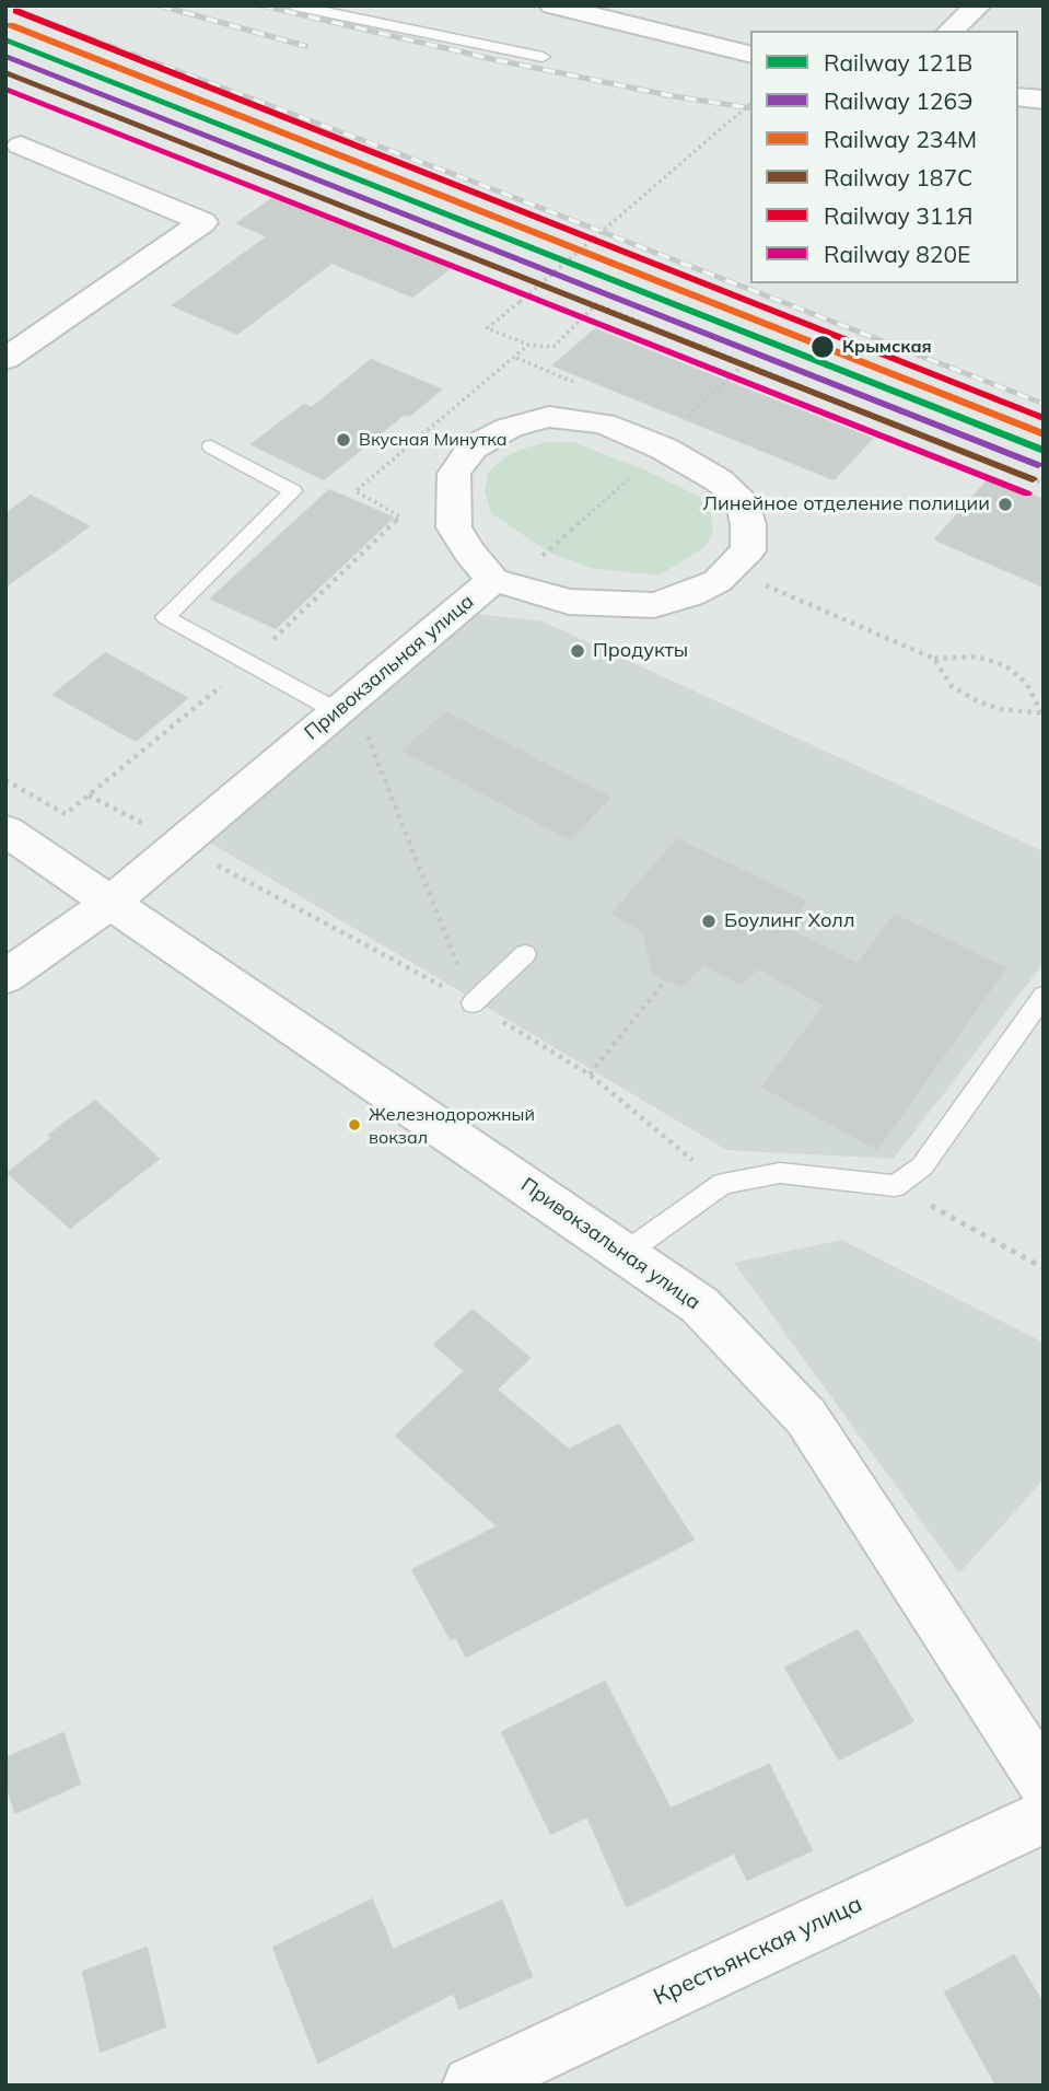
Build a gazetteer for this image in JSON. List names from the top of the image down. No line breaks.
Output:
{"streets":{"street":["Привокзальная улица","Крестьянская улица"]},"places":["Крымская","Вкусная Минутка","Линейное отделение полиции","Продукты","Боулинг Холл","Железнодорожный вокзал"],"lines":["rail line 311Я","rail line 234М","rail line 121В","rail line 126Э","rail line 187С","rail line 820Е"],"legend":["Railway 121В","Railway 126Э","Railway 234М","Railway 187С","Railway 311Я","Railway 820Е"]}
